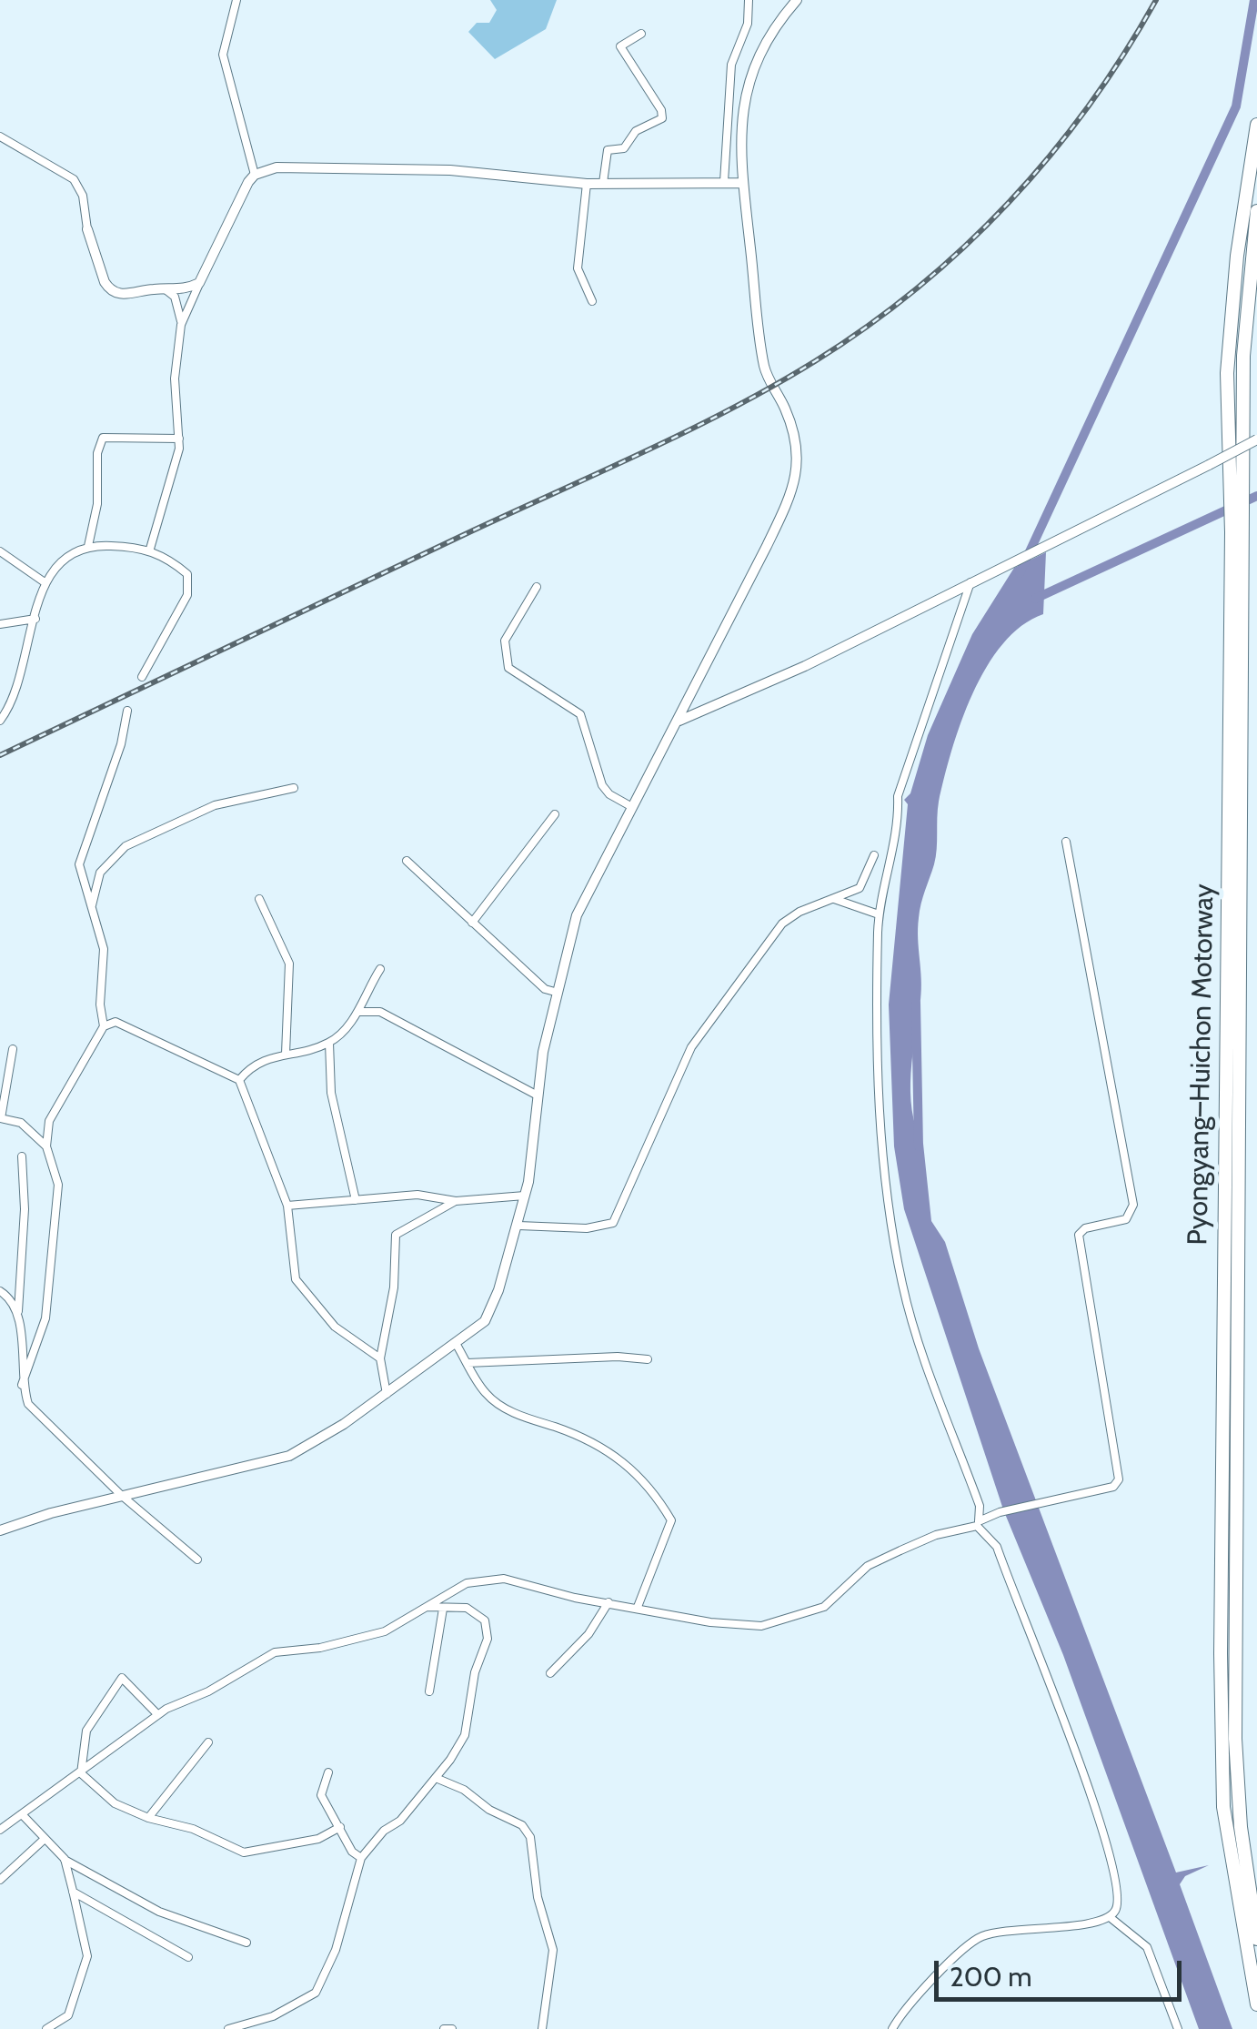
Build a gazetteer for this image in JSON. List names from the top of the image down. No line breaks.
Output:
{"streets":{"highway":["Pyongyang–Huichon Motorway"]},"scale_bar":"200 m"}
